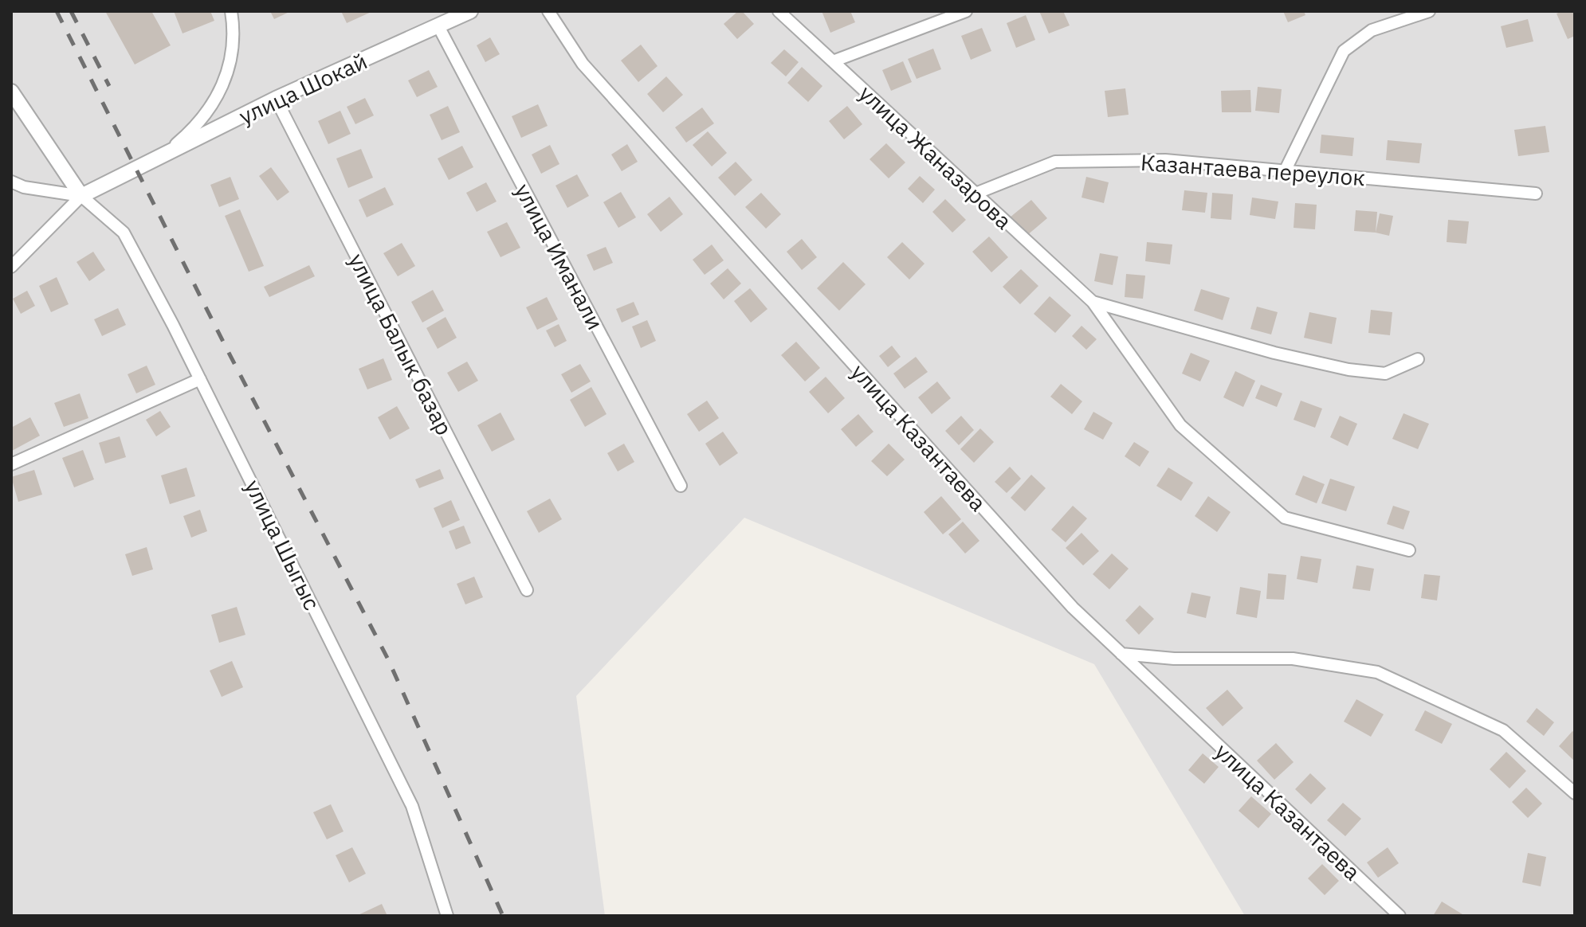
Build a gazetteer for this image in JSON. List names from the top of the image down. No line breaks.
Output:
{"streets":{"street":["улица Шокай","улица Жаназарова","Казантаева переулок","улица Иманали","улица Балык базар","улица Казантаева","улица Шыгыс"]},"crossings":[["улица Шокай","улица Иманали"],["улица Шокай","улица Балык базар"],["улица Шокай","улица Шыгыс"],["улица Жаназарова","Казантаева переулок"]]}
